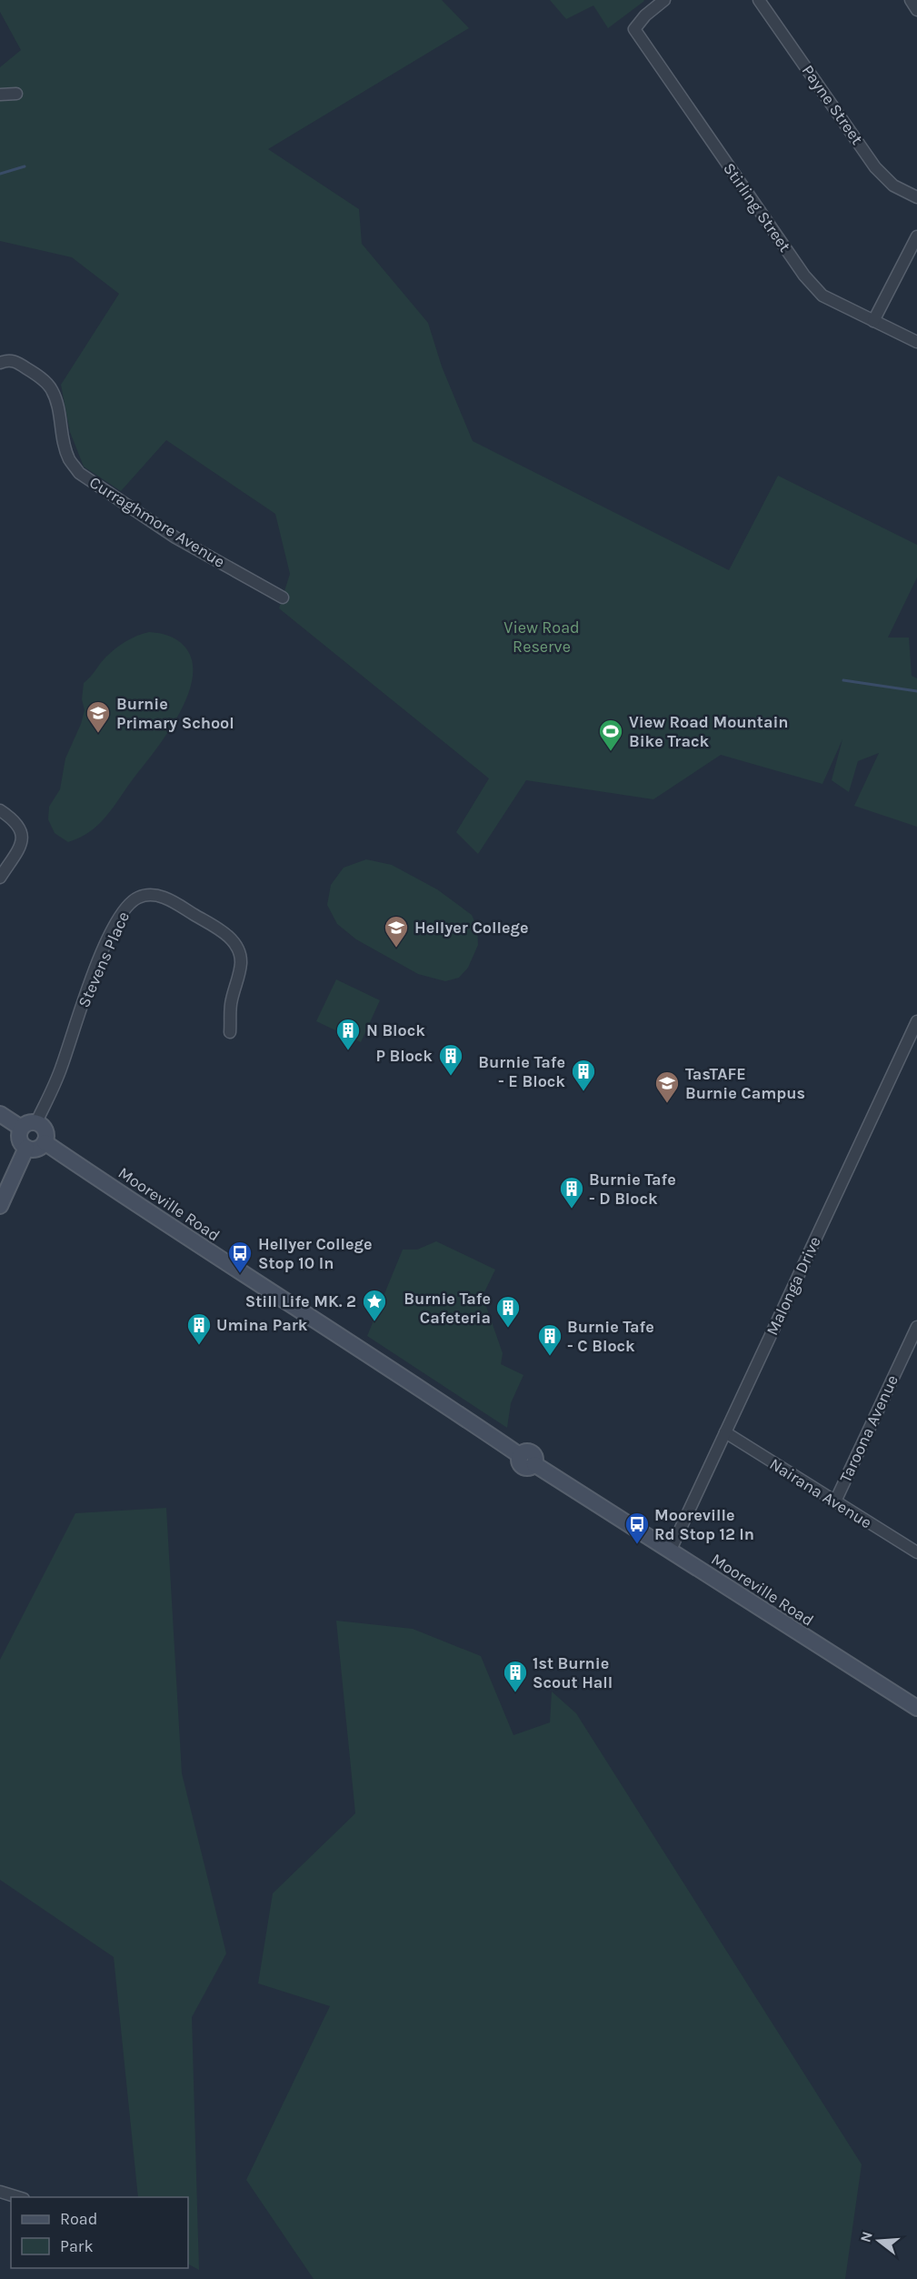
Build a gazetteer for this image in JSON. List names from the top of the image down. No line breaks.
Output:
{"streets":{"main road":["Mooreville Road"],"street":["Payne Street","Stirling Street","Curraghmore Avenue","Stevens Place","Malonga Drive","Taroona Avenue","Nairana Avenue"]},"crossings":[["Stevens Place","Mooreville Road"],["Mooreville Road","Malonga Drive"],["Malonga Drive","Nairana Avenue"],["Taroona Avenue","Nairana Avenue"]],"parks":["View Road Reserve"],"places":{"school or university":["Burnie Primary School","Hellyer College","TasTAFE Burnie Campus"],"sports":["View Road Mountain Bike Track"],"building":["N Block","P Block","Burnie Tafe - E Block","Burnie Tafe - D Block","Burnie Tafe Cafeteria","Umina Park","Burnie Tafe - C Block","1st Burnie Scout Hall"],"bus stop":["Hellyer College Stop 10 In","Mooreville Rd Stop 12 In"],"place":["Still Life MK. 2"]},"legend":["Road","Park"],"north":"left"}
